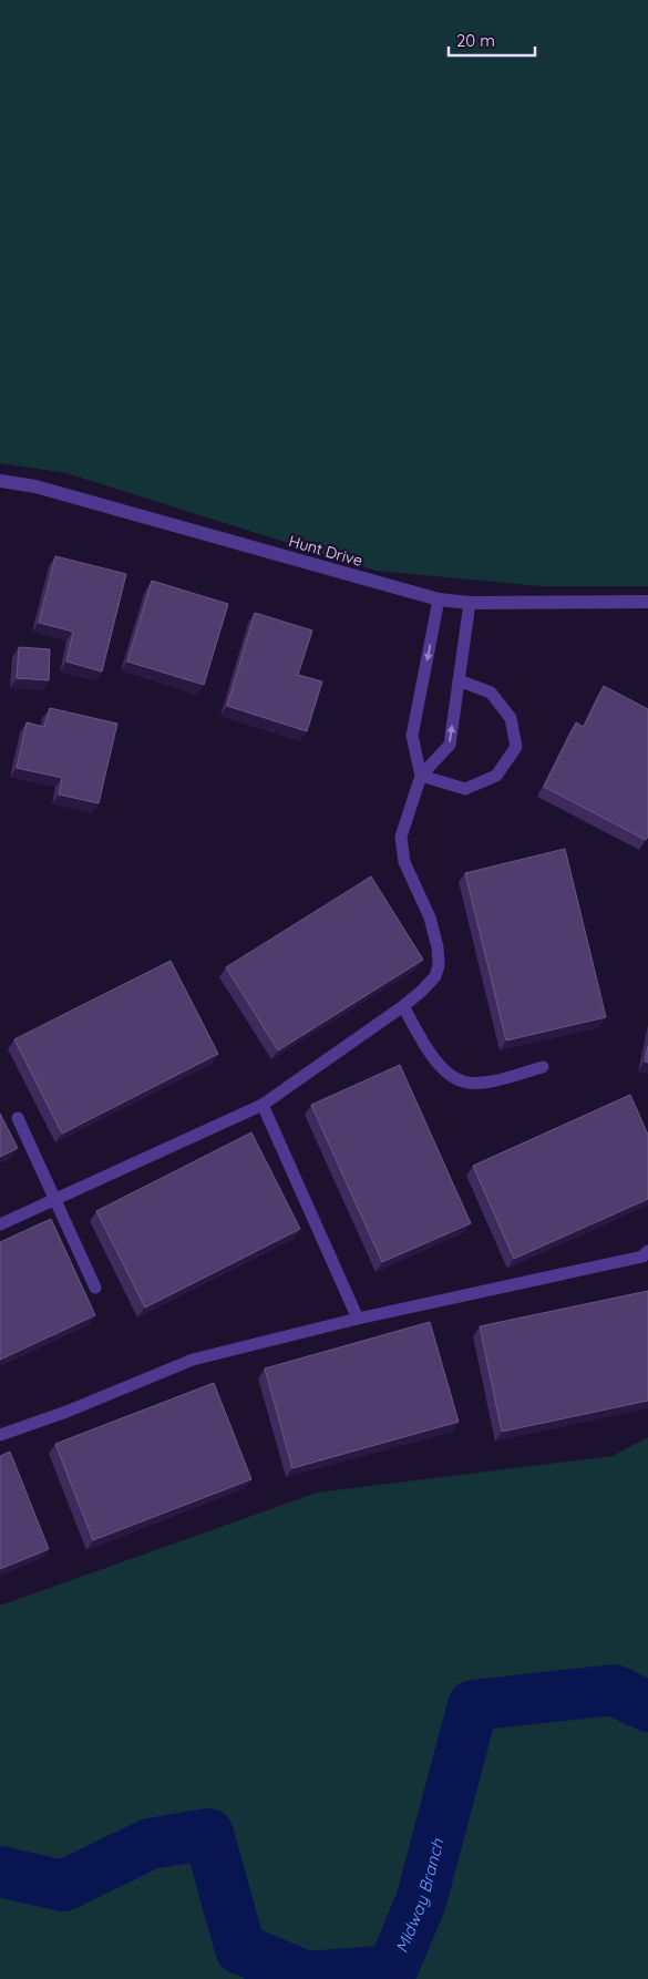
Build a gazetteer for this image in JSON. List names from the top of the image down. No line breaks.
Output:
{"streets":{"street":["Hunt Drive"]},"water":["Midway Branch"],"scale_bar":"20 m"}
